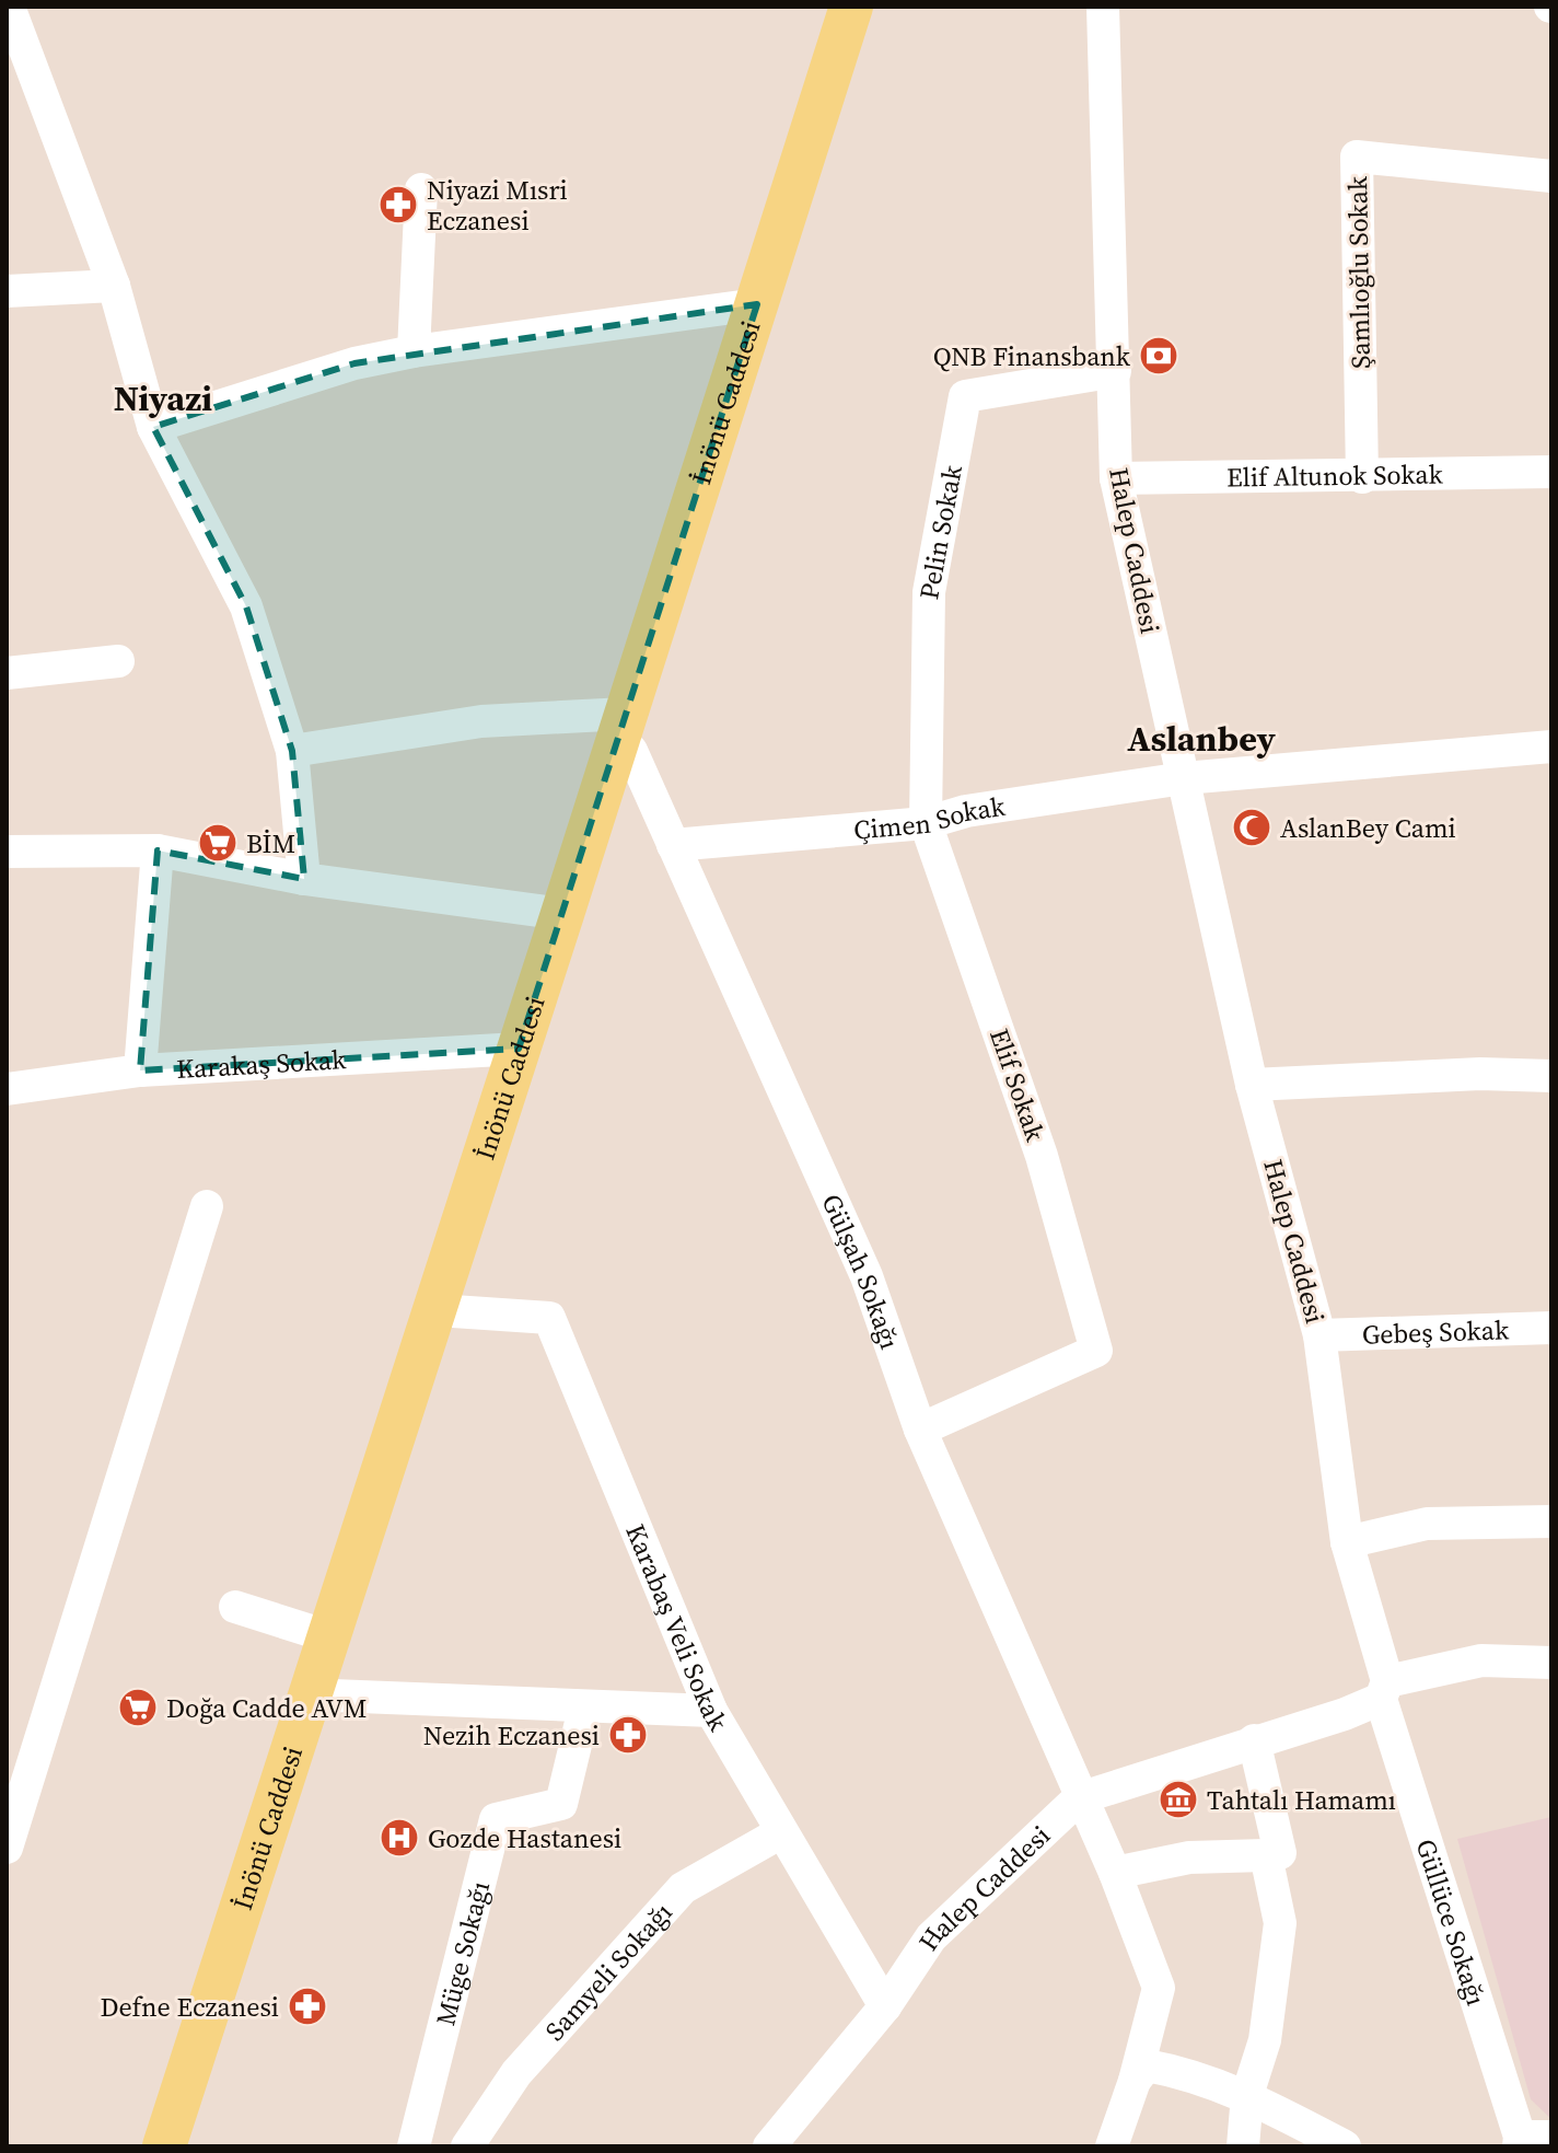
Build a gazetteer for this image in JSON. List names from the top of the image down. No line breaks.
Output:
{"streets":{"main road":["İnönü Caddesi"],"street":["Şamlıoğlu Sokak","Elif Altunok Sokak","Pelin Sokak","Halep Caddesi","Çimen Sokak","Karakaş Sokak","Elif Sokak","Gülşah Sokağı","Gebeş Sokak","Karabaş Veli Sokak","Güllüce Sokağı","Müge Sokağı","Samyeli Sokağı"]},"crossings":[["Şamlıoğlu Sokak","Elif Altunok Sokak"],["İnönü Caddesi","Karakaş Sokak"],["İnönü Caddesi","Gülşah Sokağı"],["İnönü Caddesi","Karabaş Veli Sokak"],["Elif Altunok Sokak","Halep Caddesi"],["Pelin Sokak","Halep Caddesi"],["Pelin Sokak","Çimen Sokak"],["Pelin Sokak","Elif Sokak"],["Halep Caddesi","Çimen Sokak"],["Halep Caddesi","Gülşah Sokağı"],["Halep Caddesi","Gebeş Sokak"],["Halep Caddesi","Karabaş Veli Sokak"],["Halep Caddesi","Güllüce Sokağı"],["Çimen Sokak","Elif Sokak"],["Çimen Sokak","Gülşah Sokağı"],["Elif Sokak","Gülşah Sokağı"],["Karabaş Veli Sokak","Samyeli Sokağı"]],"districts":["Niyazi","Aslanbey"],"places":{"pharmacy":["Niyazi Mısri Eczanesi","Nezih Eczanesi","Defne Eczanesi"],"bank":["QNB Finansbank"],"mosque":["AslanBey Cami"],"supermarket":["BİM","Doğa Cadde AVM"],"museum":["Tahtalı Hamamı"],"hospital":["Gozde Hastanesi"]}}
